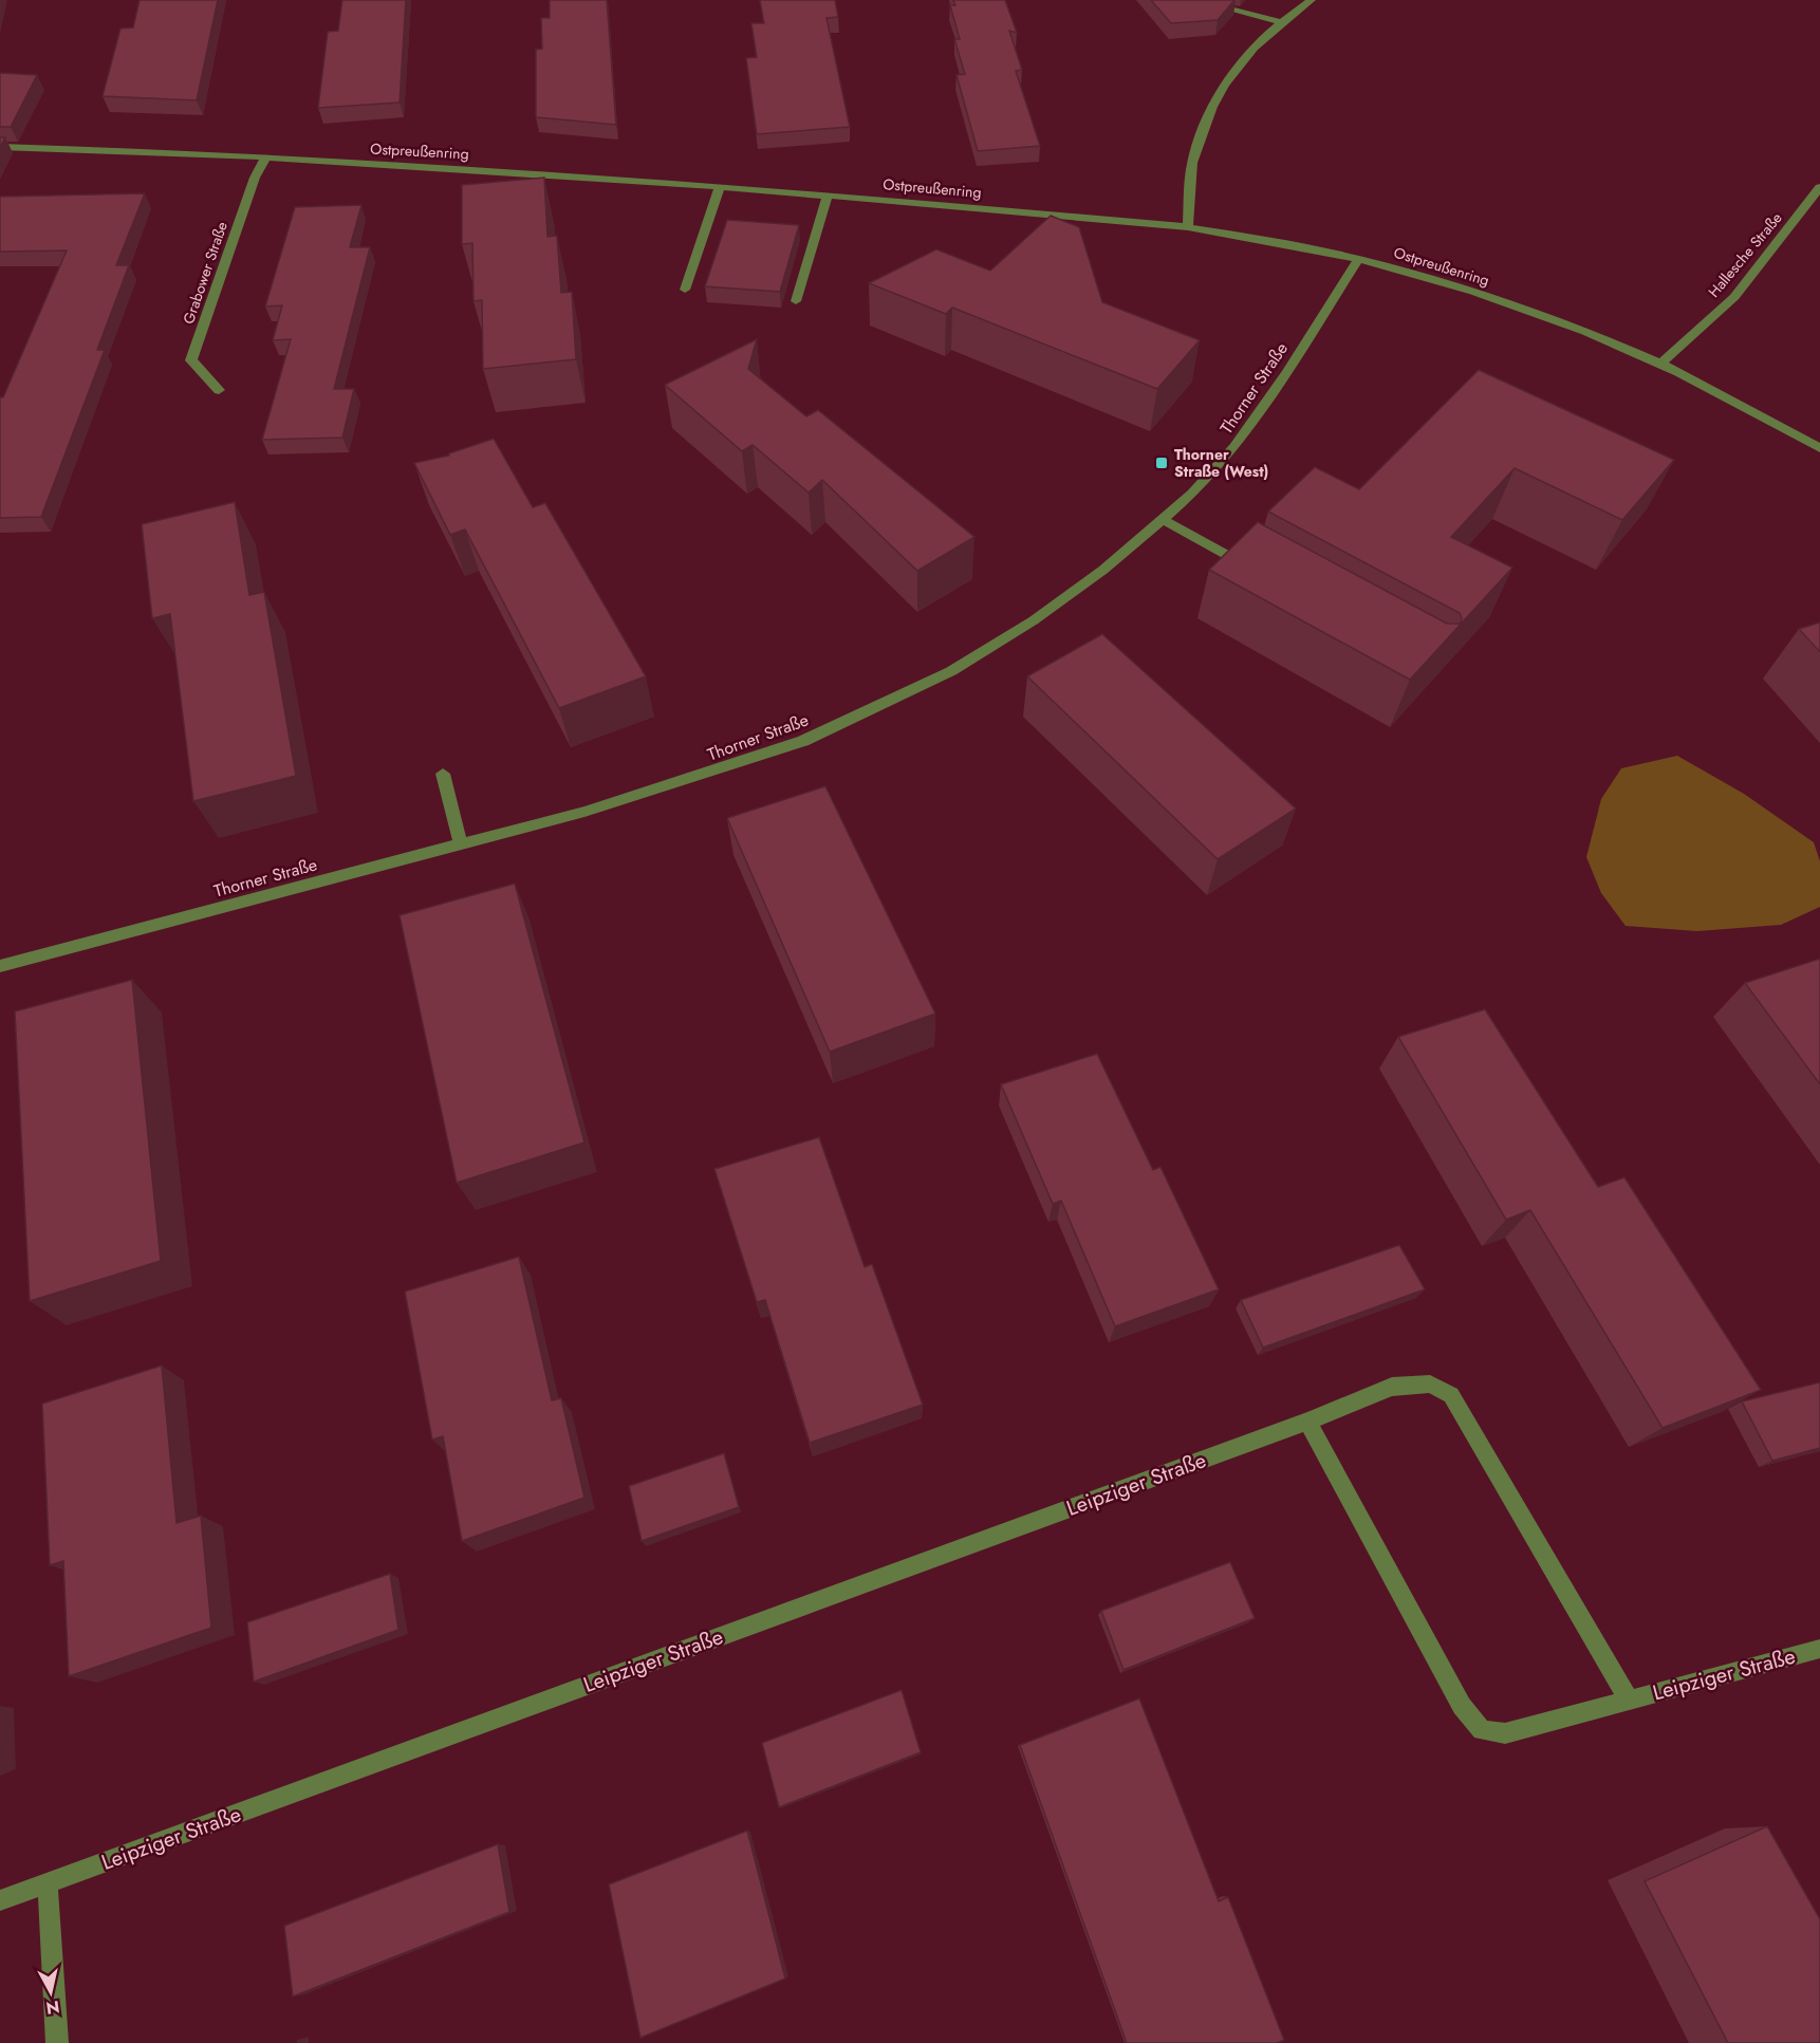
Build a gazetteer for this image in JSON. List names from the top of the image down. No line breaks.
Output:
{"streets":{"street":["Ostpreußenring","Hallesche Straße","Grabower Straße","Thorner Straße","Leipziger Straße"]},"crossings":[["Ostpreußenring","Hallesche Straße"],["Ostpreußenring","Grabower Straße"],["Ostpreußenring","Thorner Straße"]],"places":{"transit":["Thorner Straße (West)"]},"north":"bottom"}
